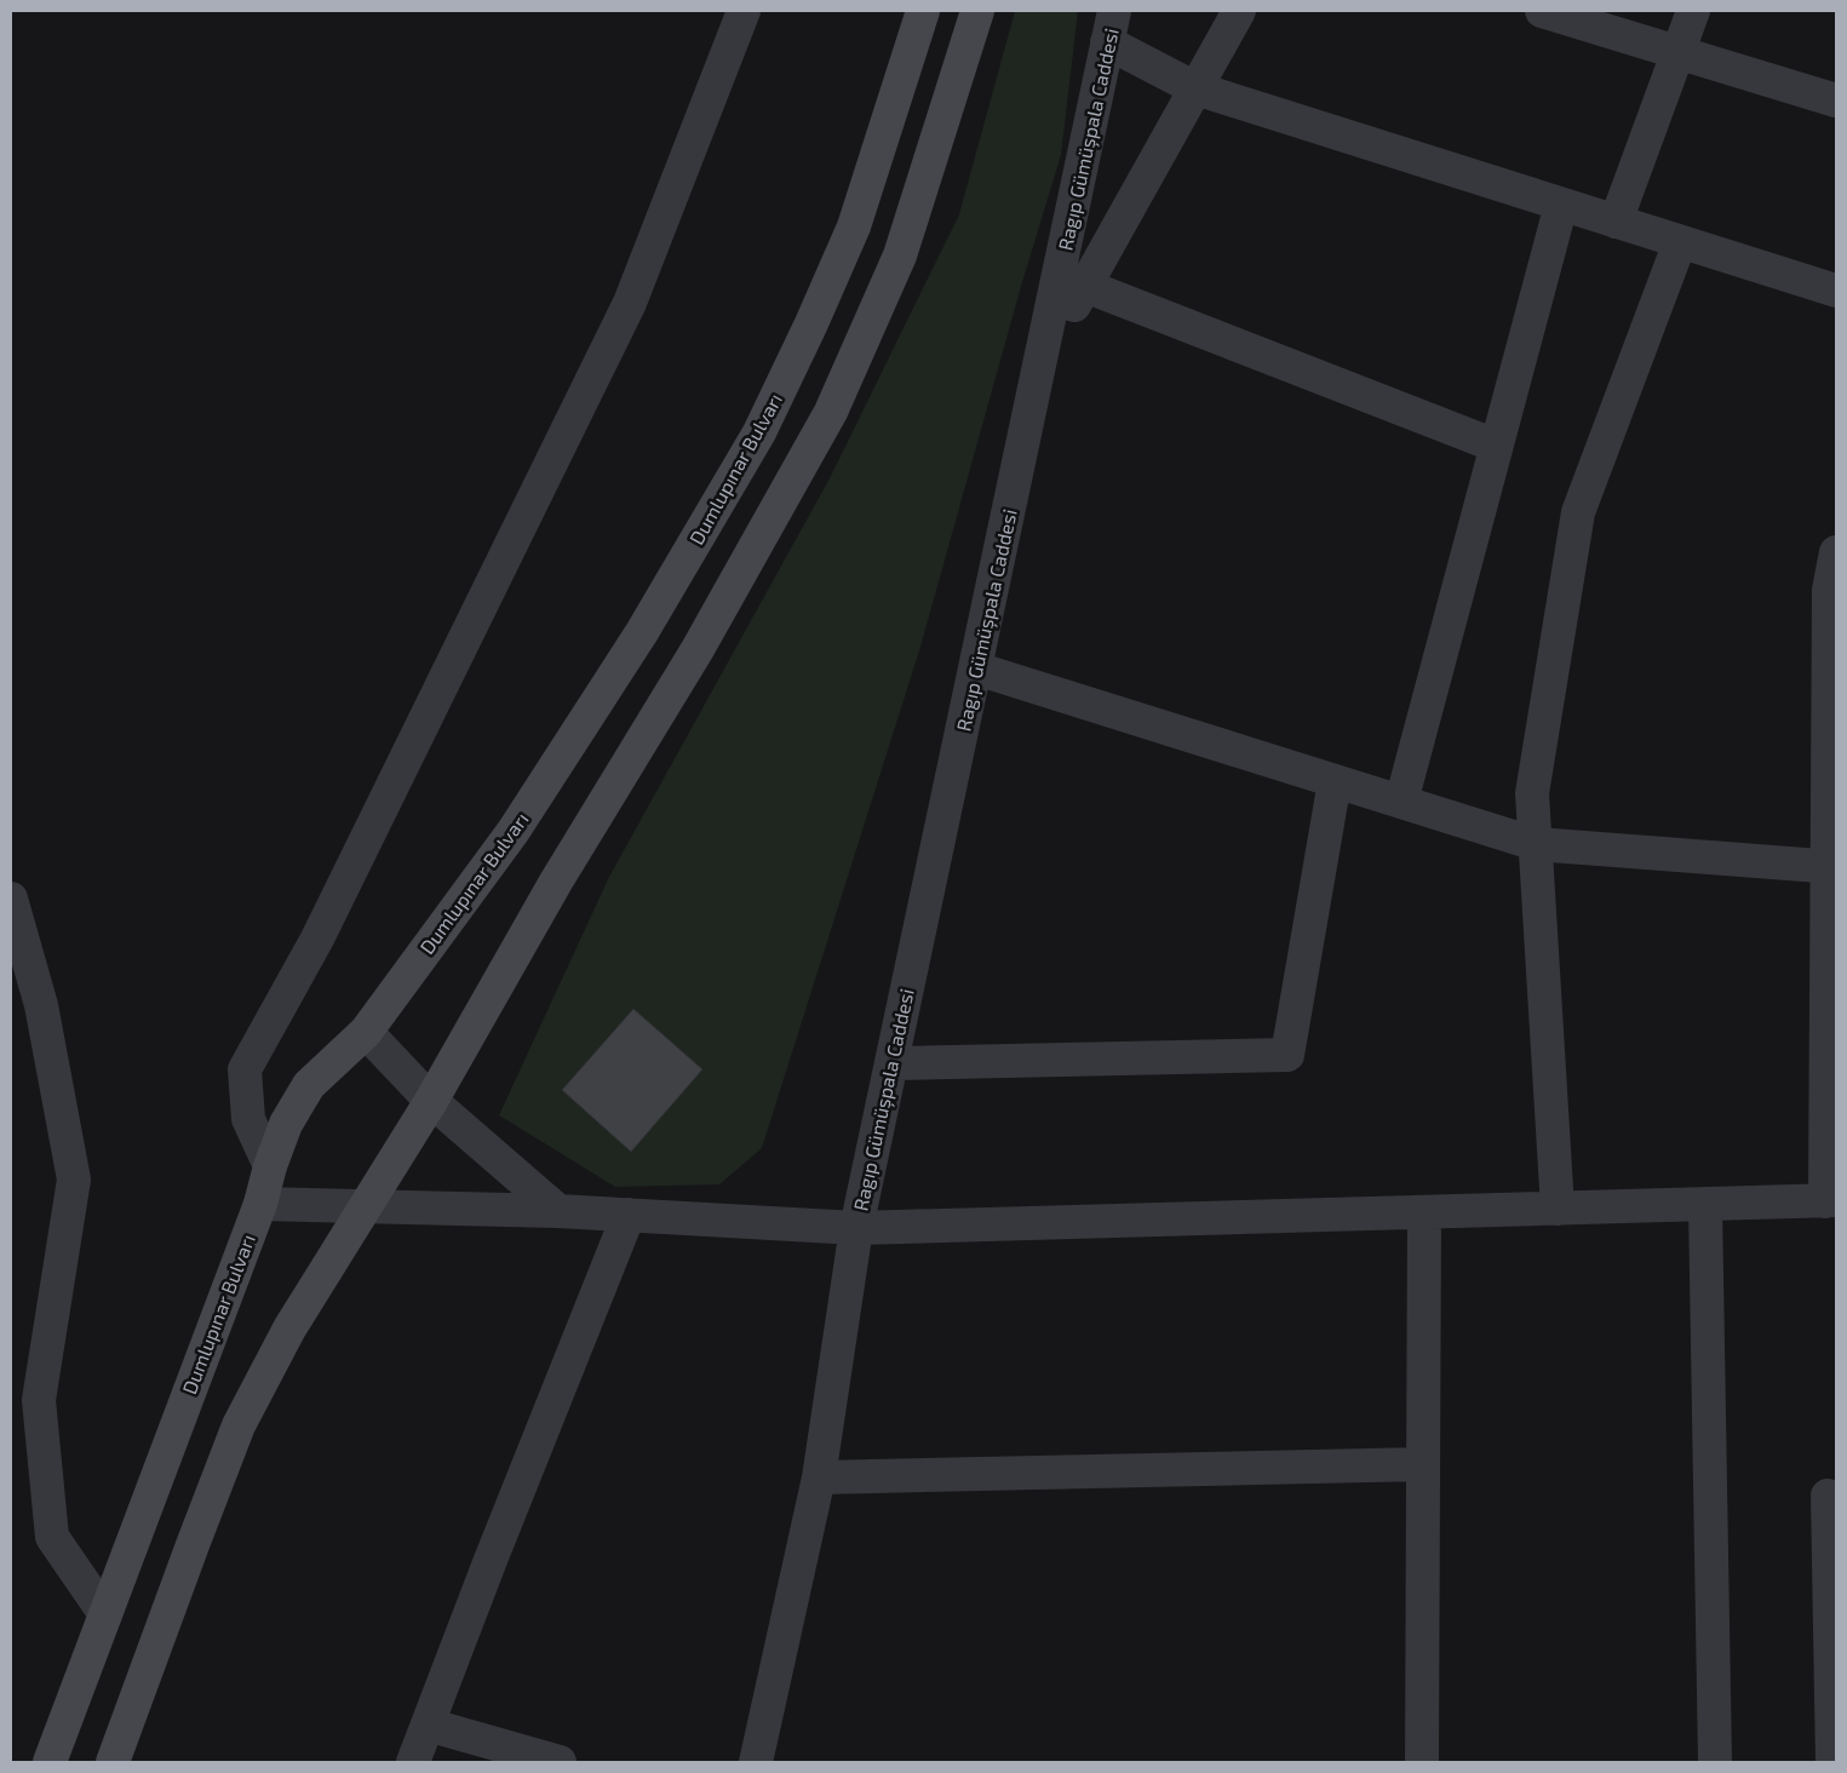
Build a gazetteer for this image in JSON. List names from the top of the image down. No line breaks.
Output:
{"streets":{"main road":["Dumlupınar Bulvarı"],"street":["Ragıp Gümüşpala Caddesi"]}}
